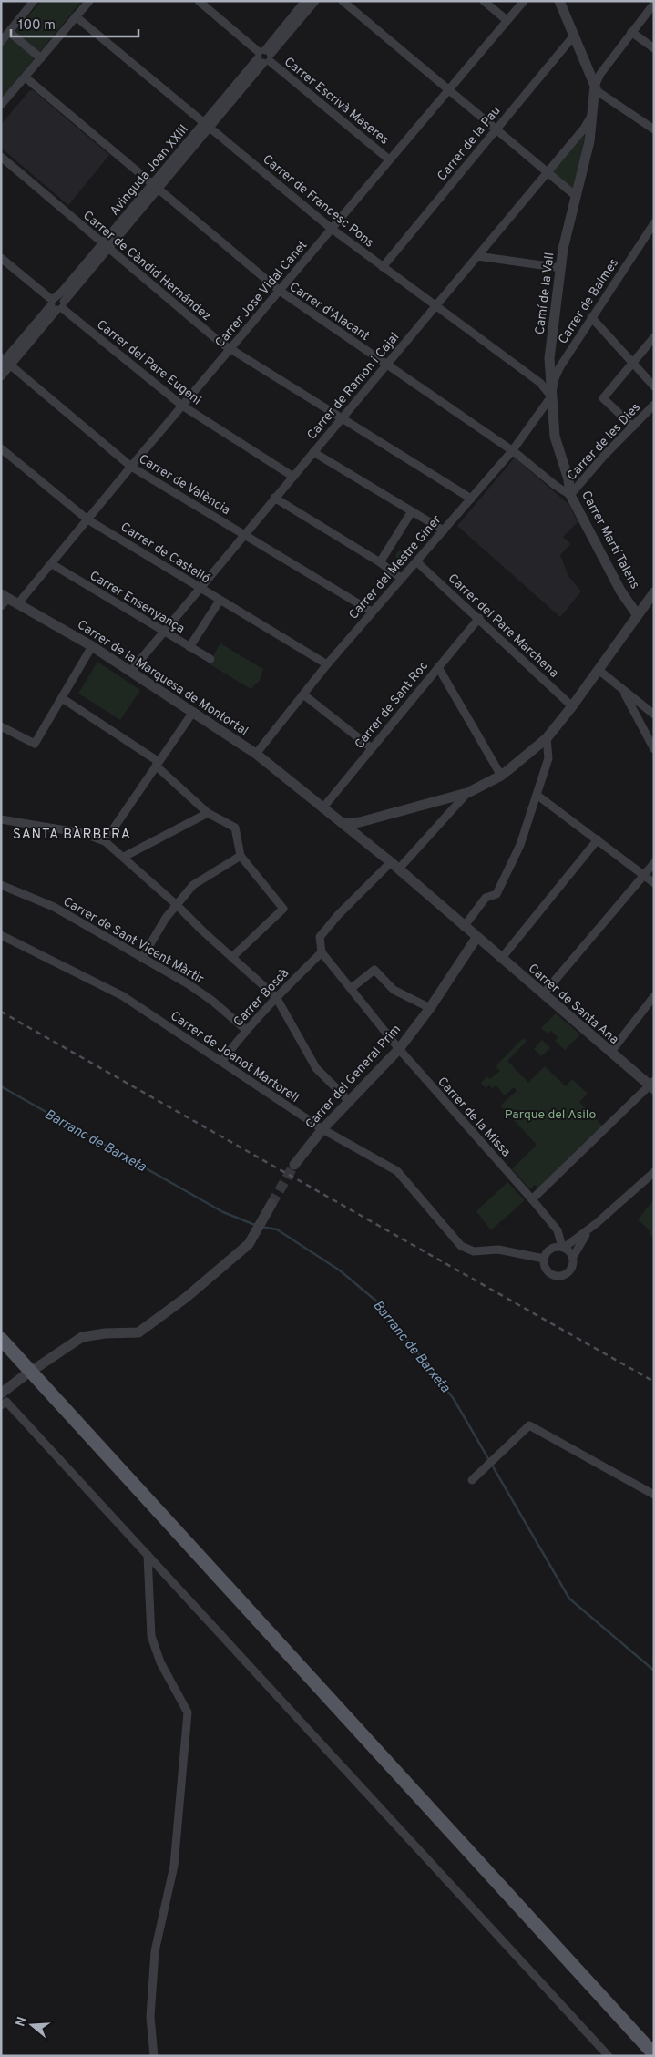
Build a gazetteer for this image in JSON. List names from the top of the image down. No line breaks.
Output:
{"streets":{"street":["Carrer Escrivà Maseres","Carrer de la Pau","Avinguda Joan XXIII","Carrer de Francesc Pons","Carrer de Càndid Hernández","Carrer Jose Vidal Canet","Camí de la Vall","Carrer de Balmes","Carrer d'Alacant","Carrer del Pare Eugeni","Carrer de Ramon i Cajal","Carrer de les Dies","Carrer de València","Carrer Martí Talens","Carrer de Castelló","Carrer del Mestre Giner","Carrer Ensenyança","Carrer del Pare Marchena","Carrer de la Marquesa de Montortal","Carrer de Sant Roc","Carrer de Sant Vicent Màrtir","Carrer Boscà","Carrer de Santa Ana","Carrer de Joanot Martorell","Carrer del General Prim","Carrer de la Missa"]},"crossings":[["Carrer Escrivà Maseres","Avinguda Joan XXIII"],["Carrer Escrivà Maseres","Carrer Jose Vidal Canet"],["Carrer de la Pau","Carrer de Francesc Pons"],["Carrer de la Pau","Camí de la Vall"],["Avinguda Joan XXIII","Carrer de Francesc Pons"],["Avinguda Joan XXIII","Carrer de Càndid Hernández"],["Avinguda Joan XXIII","Carrer d'Alacant"],["Avinguda Joan XXIII","Carrer del Pare Eugeni"],["Avinguda Joan XXIII","Carrer de València"],["Carrer de Francesc Pons","Carrer Jose Vidal Canet"],["Carrer de Francesc Pons","Camí de la Vall"],["Carrer de Francesc Pons","Carrer de Balmes"],["Carrer de Francesc Pons","Carrer de Ramon i Cajal"],["Carrer de Francesc Pons","Carrer Martí Talens"],["Carrer de Francesc Pons","Carrer del Mestre Giner"],["Carrer de Càndid Hernández","Carrer Jose Vidal Canet"],["Carrer de Càndid Hernández","Carrer de Ramon i Cajal"],["Carrer de Càndid Hernández","Carrer del Mestre Giner"],["Carrer Jose Vidal Canet","Carrer d'Alacant"],["Carrer Jose Vidal Canet","Carrer del Pare Eugeni"],["Carrer Jose Vidal Canet","Carrer de València"],["Carrer Jose Vidal Canet","Carrer de Castelló"],["Carrer Jose Vidal Canet","Carrer Ensenyança"],["Carrer Jose Vidal Canet","Carrer de la Marquesa de Montortal"],["Camí de la Vall","Carrer de Balmes"],["Camí de la Vall","Carrer de Ramon i Cajal"],["Camí de la Vall","Carrer Martí Talens"],["Camí de la Vall","Carrer del Mestre Giner"],["Carrer de Balmes","Carrer Martí Talens"],["Carrer de Balmes","Carrer del Mestre Giner"],["Carrer d'Alacant","Carrer de Ramon i Cajal"],["Carrer d'Alacant","Carrer de les Dies"],["Carrer d'Alacant","Carrer Martí Talens"],["Carrer d'Alacant","Carrer del Mestre Giner"],["Carrer del Pare Eugeni","Carrer de Ramon i Cajal"],["Carrer de Ramon i Cajal","Carrer de València"],["Carrer de Ramon i Cajal","Carrer de Castelló"],["Carrer de Ramon i Cajal","Carrer Ensenyança"],["Carrer de Ramon i Cajal","Carrer de la Marquesa de Montortal"],["Carrer de les Dies","Carrer Martí Talens"],["Carrer de València","Carrer del Mestre Giner"],["Carrer Martí Talens","Carrer del Mestre Giner"],["Carrer de Castelló","Carrer del Mestre Giner"],["Carrer del Mestre Giner","Carrer del Pare Marchena"],["Carrer del Mestre Giner","Carrer de la Marquesa de Montortal"],["Carrer del Pare Marchena","Carrer de Sant Roc"],["Carrer de la Marquesa de Montortal","Carrer de Sant Roc"],["Carrer de la Marquesa de Montortal","Carrer de Santa Ana"],["Carrer de Sant Vicent Màrtir","Carrer Boscà"],["Carrer Boscà","Carrer de Joanot Martorell"],["Carrer Boscà","Carrer de la Missa"],["Carrer de Santa Ana","Carrer del General Prim"],["Carrer de Joanot Martorell","Carrer del General Prim"],["Carrer de Joanot Martorell","Carrer de la Missa"],["Carrer del General Prim","Carrer de la Missa"]],"districts":["SANTA BÀRBERA"],"water":["Barranc de Barxeta"],"parks":["Parque del Asilo"],"scale_bar":"100 m","north":"left"}
